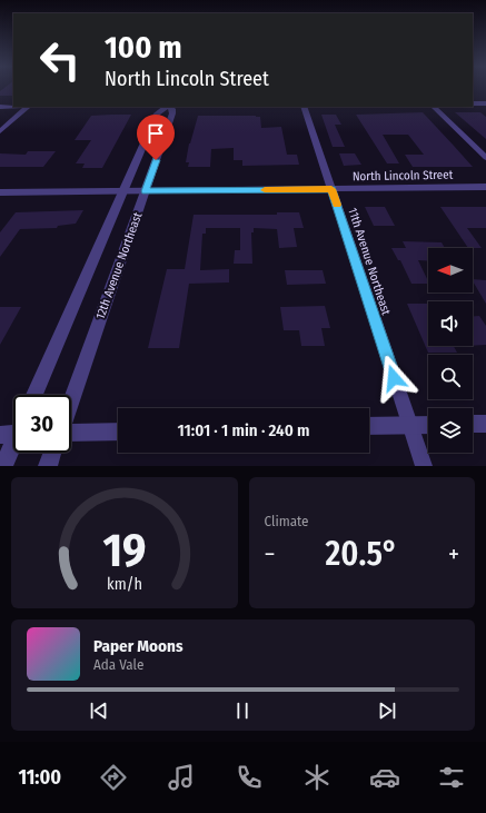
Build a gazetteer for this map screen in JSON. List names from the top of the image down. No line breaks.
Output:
{"streets":{"street":["North Lincoln Street","11th Avenue Northeast","12th Avenue Northeast"]},"crossings":[["North Lincoln Street","11th Avenue Northeast"],["North Lincoln Street","12th Avenue Northeast"]],"north":"left","page":{"turn":["100 m","North Lincoln Street"],"limit":"30","trip":"11:01 · 1 min · 240 m","tile":"Climate","heat":["−","20.5°","+"],"song":["Paper Moons","Ada Vale"],"tabs":"11:00","gauge":["19","km/h"]}}
